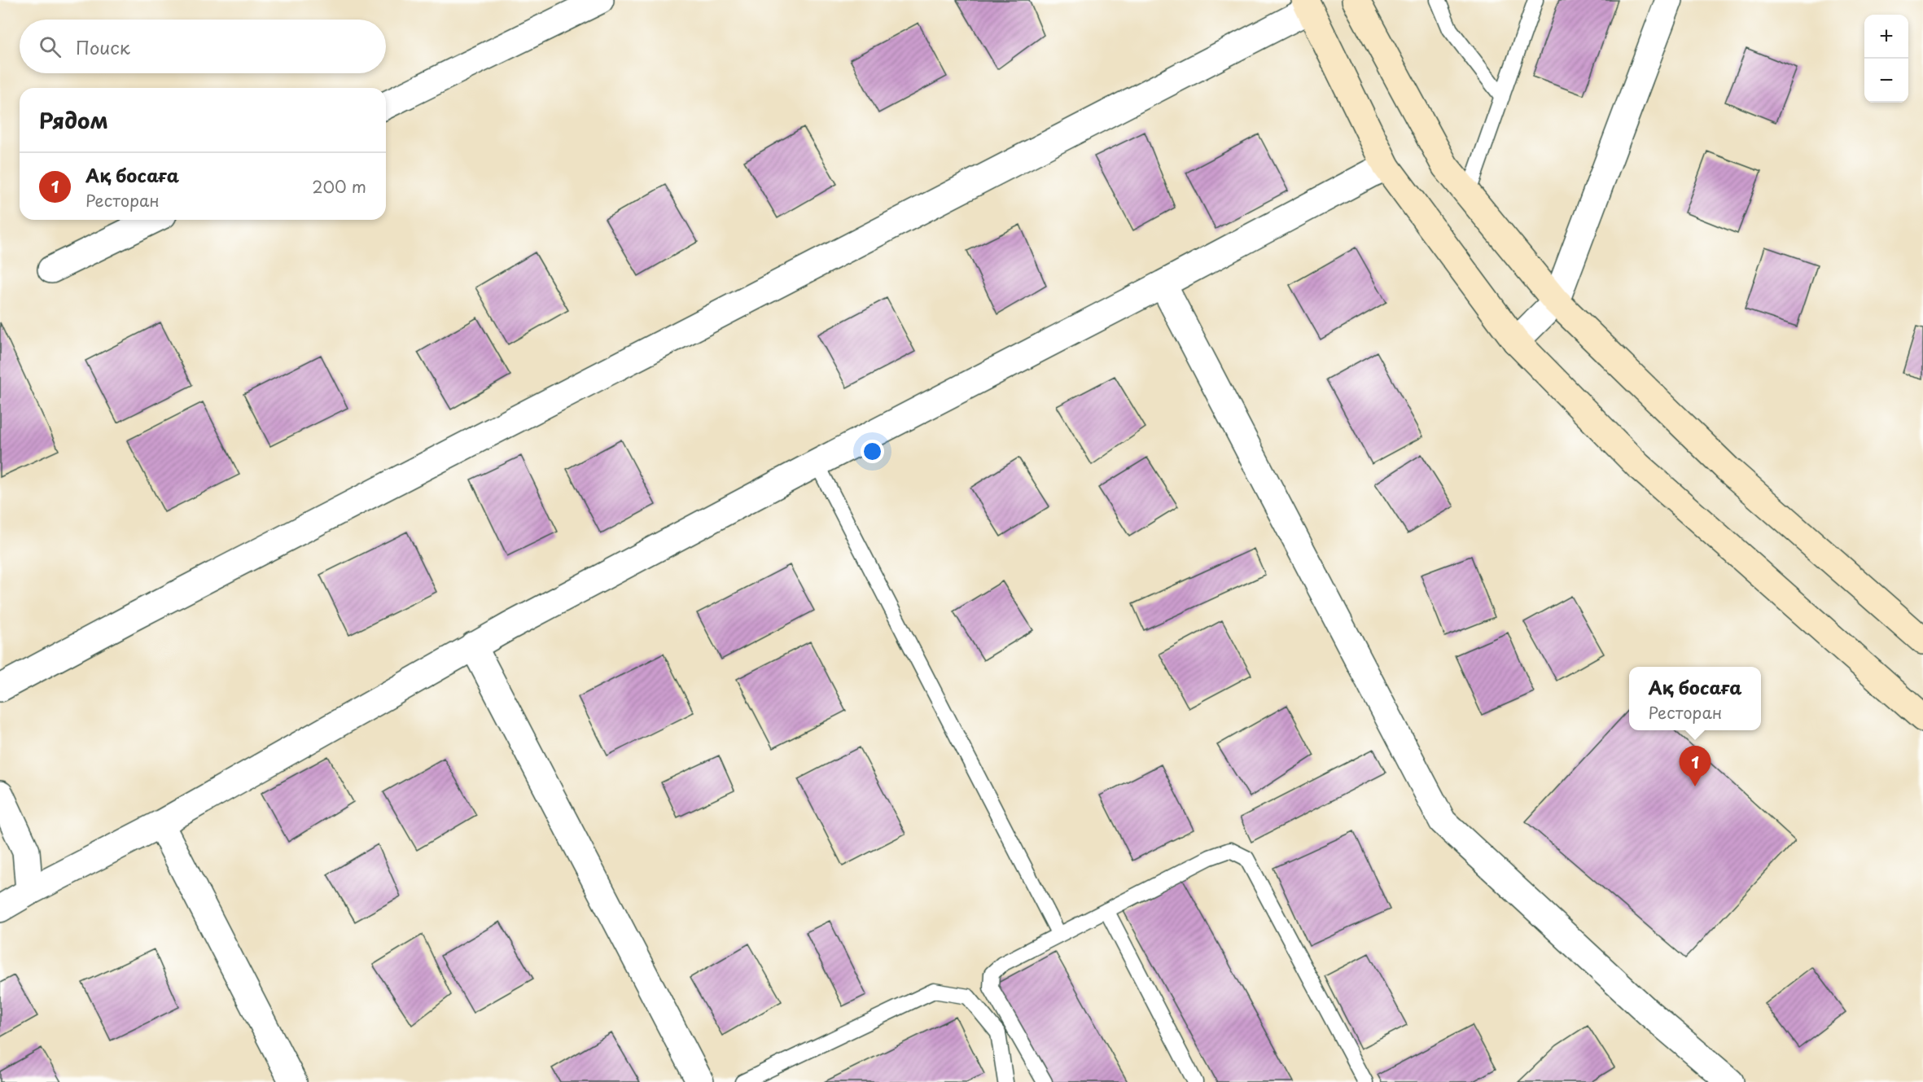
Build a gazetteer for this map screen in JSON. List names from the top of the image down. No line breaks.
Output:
{"page":{"map_buttons":["+","−"],"search":"Поиск","heading":"Рядом","list":[{"mark":"1","name":"Ақ босаға","note":"Ресторан","value":"200 m"}],"popup":["Ақ босаға","Ресторан"],"pins":"1"}}
